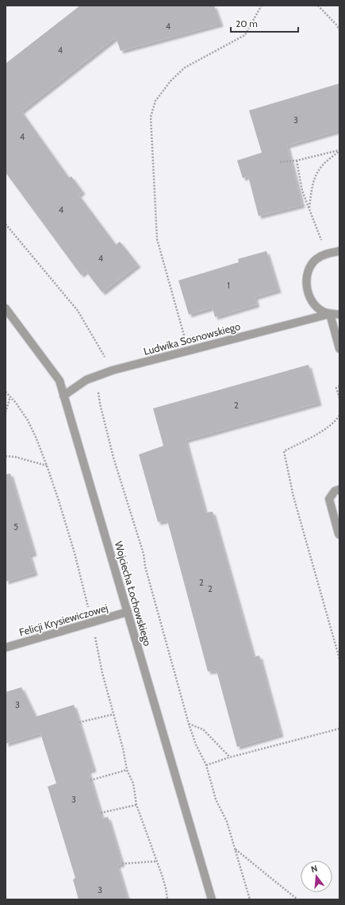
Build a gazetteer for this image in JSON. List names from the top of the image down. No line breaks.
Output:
{"streets":{"street":["Ludwika Sosnowskiego","Wojciecha Łochowskiego","Felicji Krysiewiczowej"]},"crossings":[["Ludwika Sosnowskiego","Wojciecha Łochowskiego"],["Wojciecha Łochowskiego","Felicji Krysiewiczowej"]],"house_numbers":["4","4","3","4","4","4","1","2","5","2","2","3","3","3"],"scale_bar":"20 m","north":"top"}
